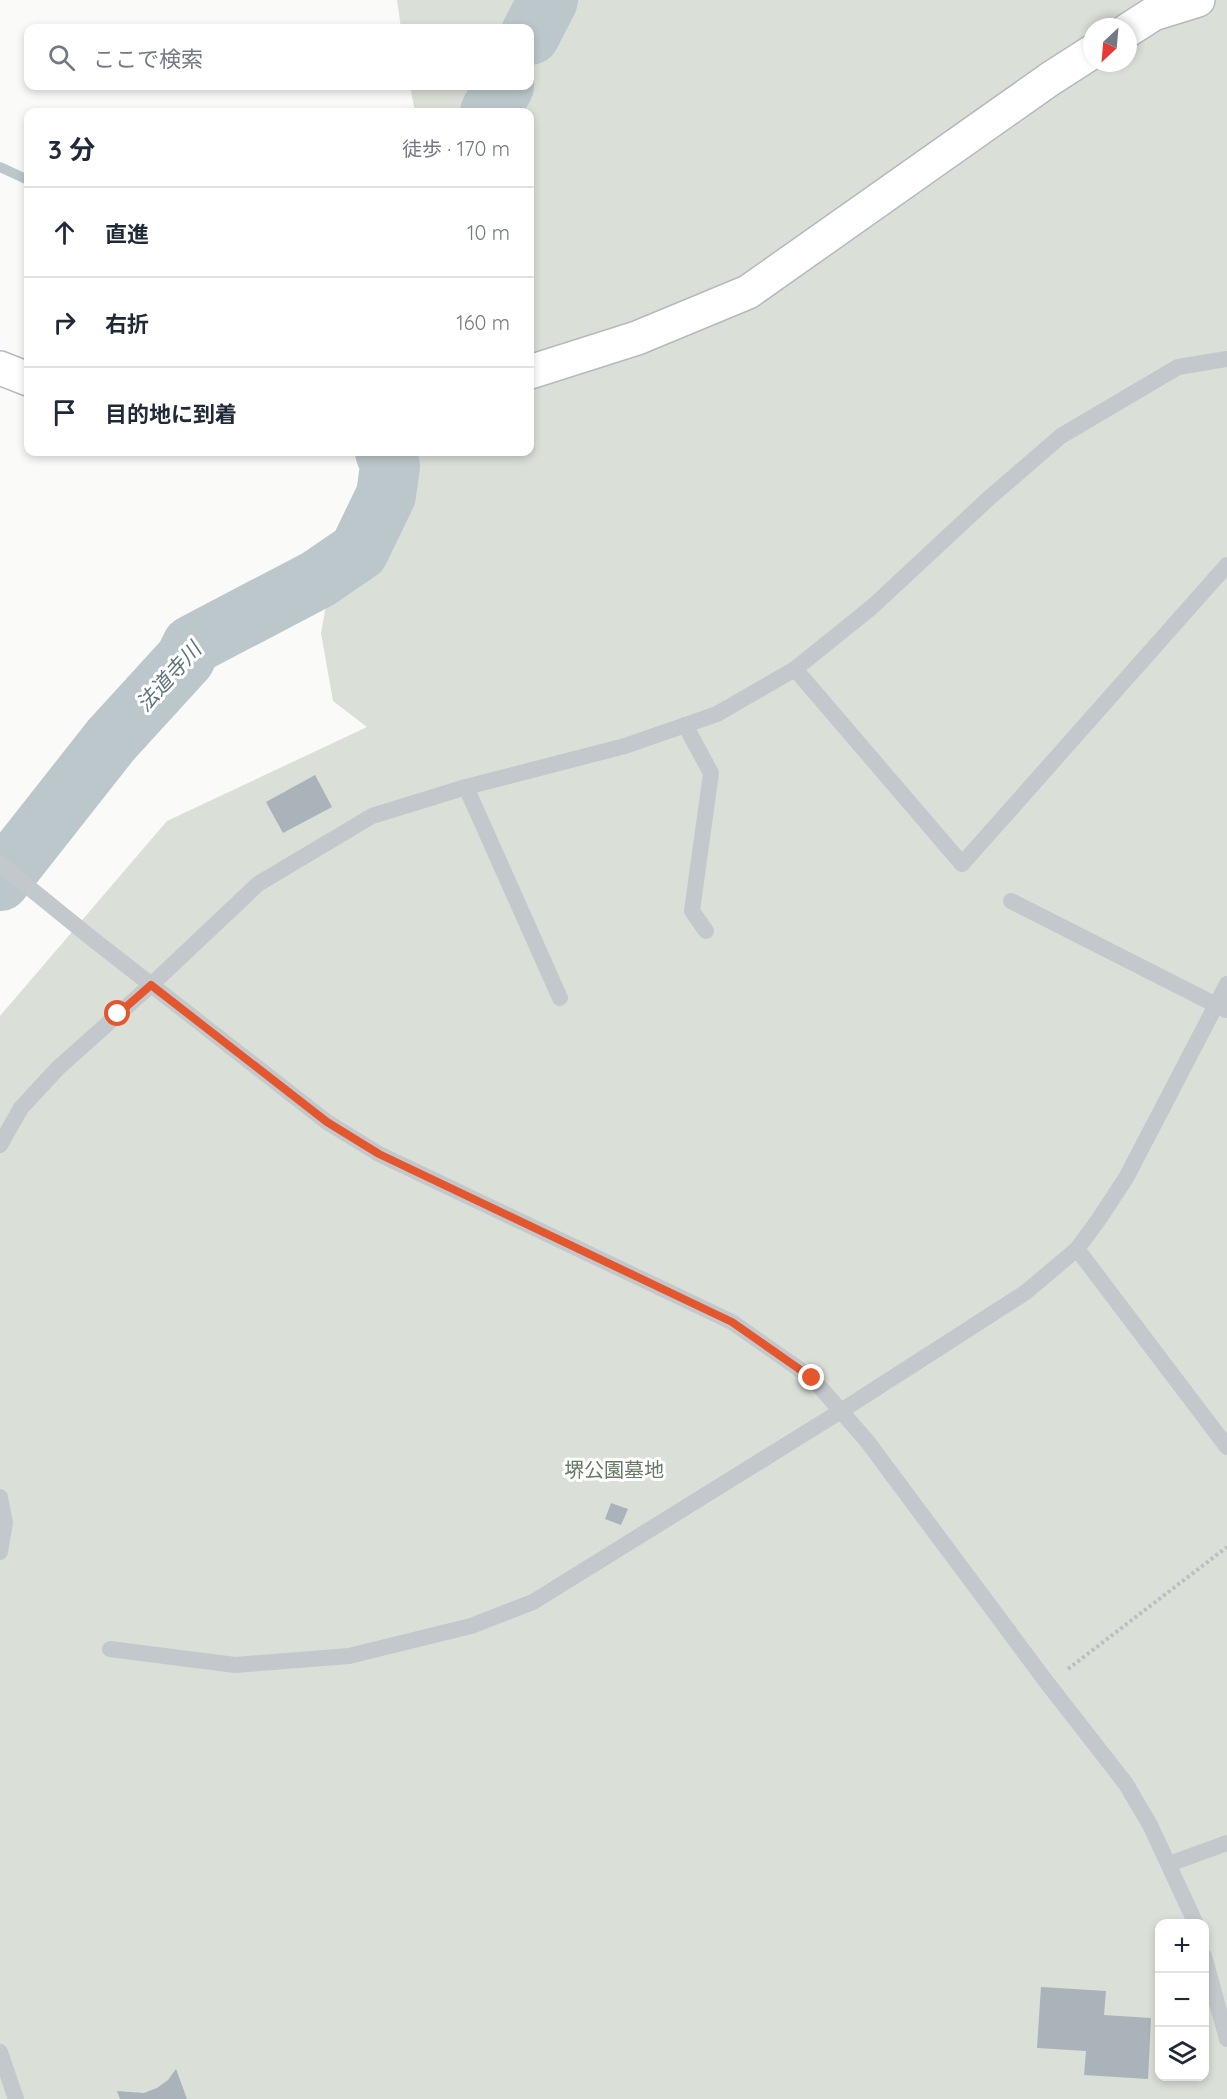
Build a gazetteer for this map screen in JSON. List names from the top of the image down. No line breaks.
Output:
{"water":["法道寺川"],"parks":["堺公園墓地"],"north":"bottom left","page":{"search":"ここで検索","heading":["3 分","徒歩 · 170 m"],"list":[["直進","10 m"],["右折","160 m"],"目的地に到着"],"map_buttons":["+","−"]}}
